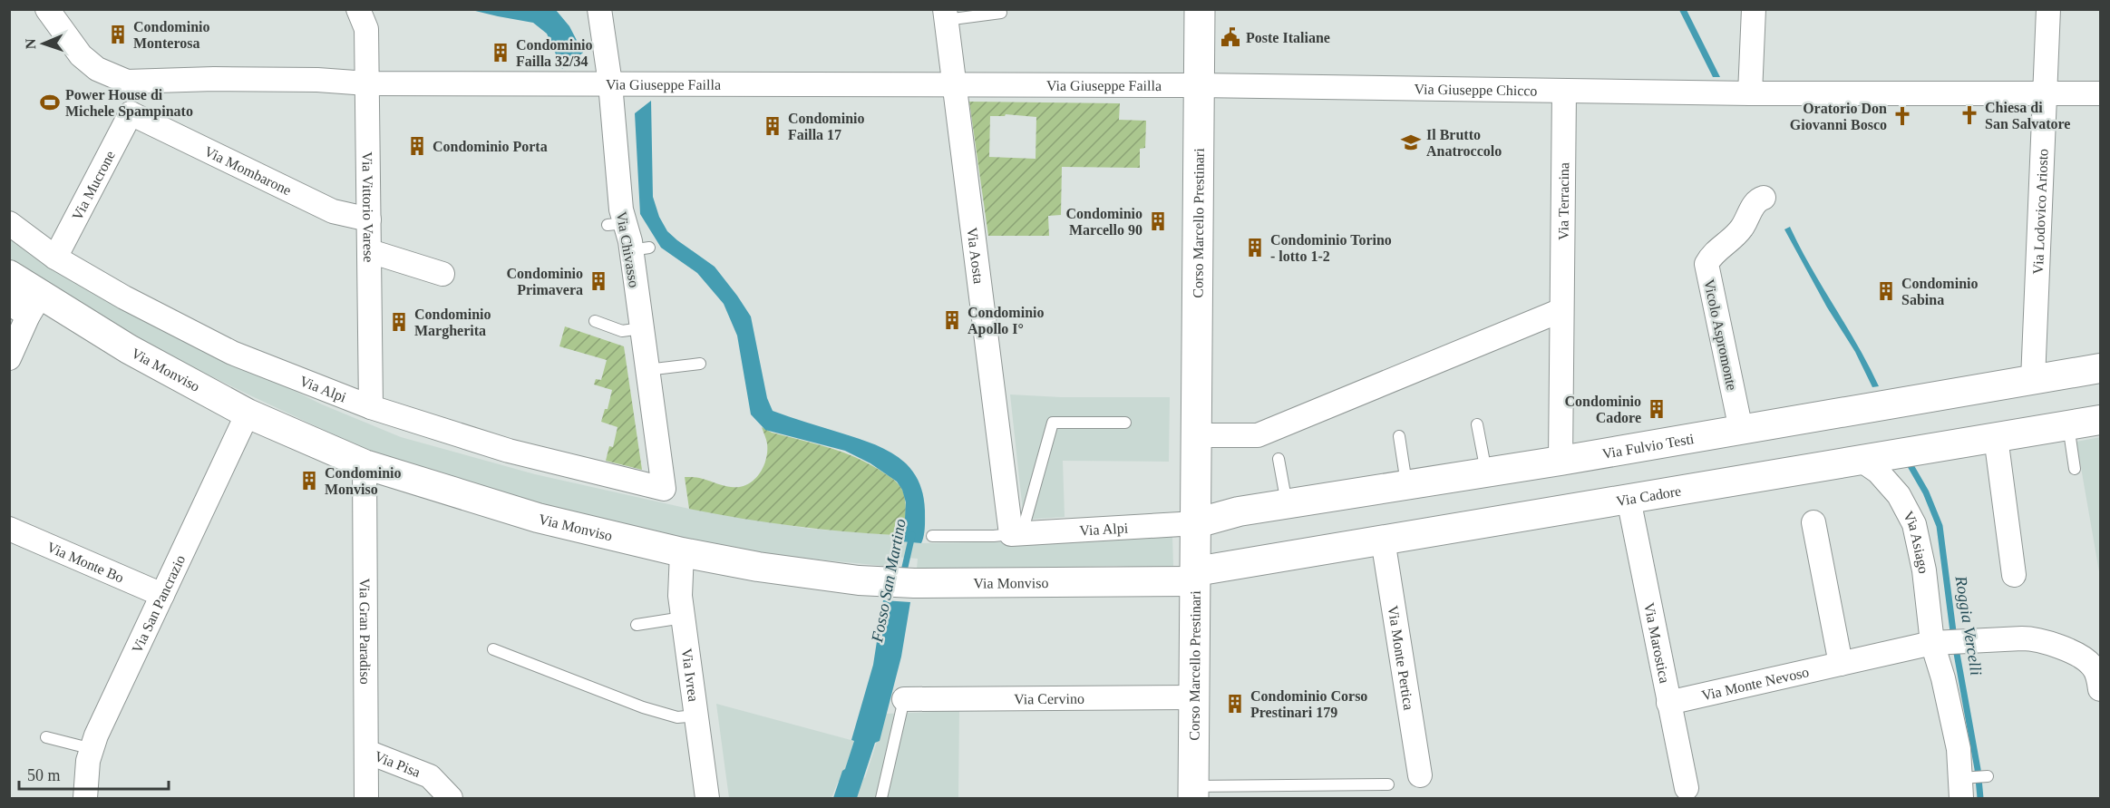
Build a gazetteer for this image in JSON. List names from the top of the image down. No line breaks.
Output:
{"streets":{"main road":["Corso Marcello Prestinari"],"street":["Via Giuseppe Failla","Via Giuseppe Chicco","Via Mombarone","Via Mucrone","Via Terracina","Via Vittorio Varese","Via Lodovico Ariosto","Via Chivasso","Via Aosta","Vicolo Aspromonte","Via Monviso","Via Alpi","Via Fulvio Testi","Via Cadore","Via Asiago","Via Monte Bo","Via San Pancrazio","Via Gran Paradiso","Via Marostica","Via Monte Pertica","Via Ivrea","Via Monte Nevoso","Via Cervino","Via Pisa"]},"crossings":[["Via Giuseppe Failla","Via Giuseppe Chicco"],["Via Giuseppe Failla","Via Vittorio Varese"],["Via Giuseppe Failla","Corso Marcello Prestinari"],["Via Giuseppe Failla","Via Chivasso"],["Via Giuseppe Failla","Via Aosta"],["Via Giuseppe Chicco","Via Terracina"],["Via Giuseppe Chicco","Via Lodovico Ariosto"],["Via Giuseppe Chicco","Corso Marcello Prestinari"],["Via Mombarone","Via Mucrone"],["Via Mombarone","Via Vittorio Varese"],["Via Mucrone","Via Alpi"],["Via Terracina","Via Fulvio Testi"],["Via Vittorio Varese","Via Alpi"],["Via Lodovico Ariosto","Via Fulvio Testi"],["Corso Marcello Prestinari","Via Monviso"],["Corso Marcello Prestinari","Via Alpi"],["Corso Marcello Prestinari","Via Fulvio Testi"],["Corso Marcello Prestinari","Via Cadore"],["Corso Marcello Prestinari","Via Cervino"],["Via Chivasso","Via Alpi"],["Via Aosta","Via Alpi"],["Vicolo Aspromonte","Via Fulvio Testi"],["Via Monviso","Via Cadore"],["Via Monviso","Via San Pancrazio"],["Via Monviso","Via Gran Paradiso"],["Via Monviso","Via Ivrea"],["Via Alpi","Via Fulvio Testi"],["Via Cadore","Via Asiago"],["Via Cadore","Via Marostica"],["Via Cadore","Via Monte Pertica"],["Via Asiago","Via Monte Nevoso"],["Via Monte Bo","Via San Pancrazio"],["Via Gran Paradiso","Via Pisa"],["Via Marostica","Via Monte Nevoso"]],"water":["Fosso San Martino","Roggia Vercelli"],"places":{"building":["Condominio Monterosa","Condominio Failla 32/34","Condominio Failla 17","Condominio Porta","Condominio Marcello 90","Condominio Torino - lotto 1-2","Condominio Primavera","Condominio Sabina","Condominio Apollo I°","Condominio Margherita","Condominio Cadore","Condominio Monviso","Condominio Corso Prestinari 179"],"public building":["Poste Italiane"],"sports":["Power House di Michele Spampinato"],"church":["Chiesa di San Salvatore","Oratorio Don Giovanni Bosco"],"school or university":["Il Brutto Anatroccolo"]},"scale_bar":"50 m","north":"left"}
